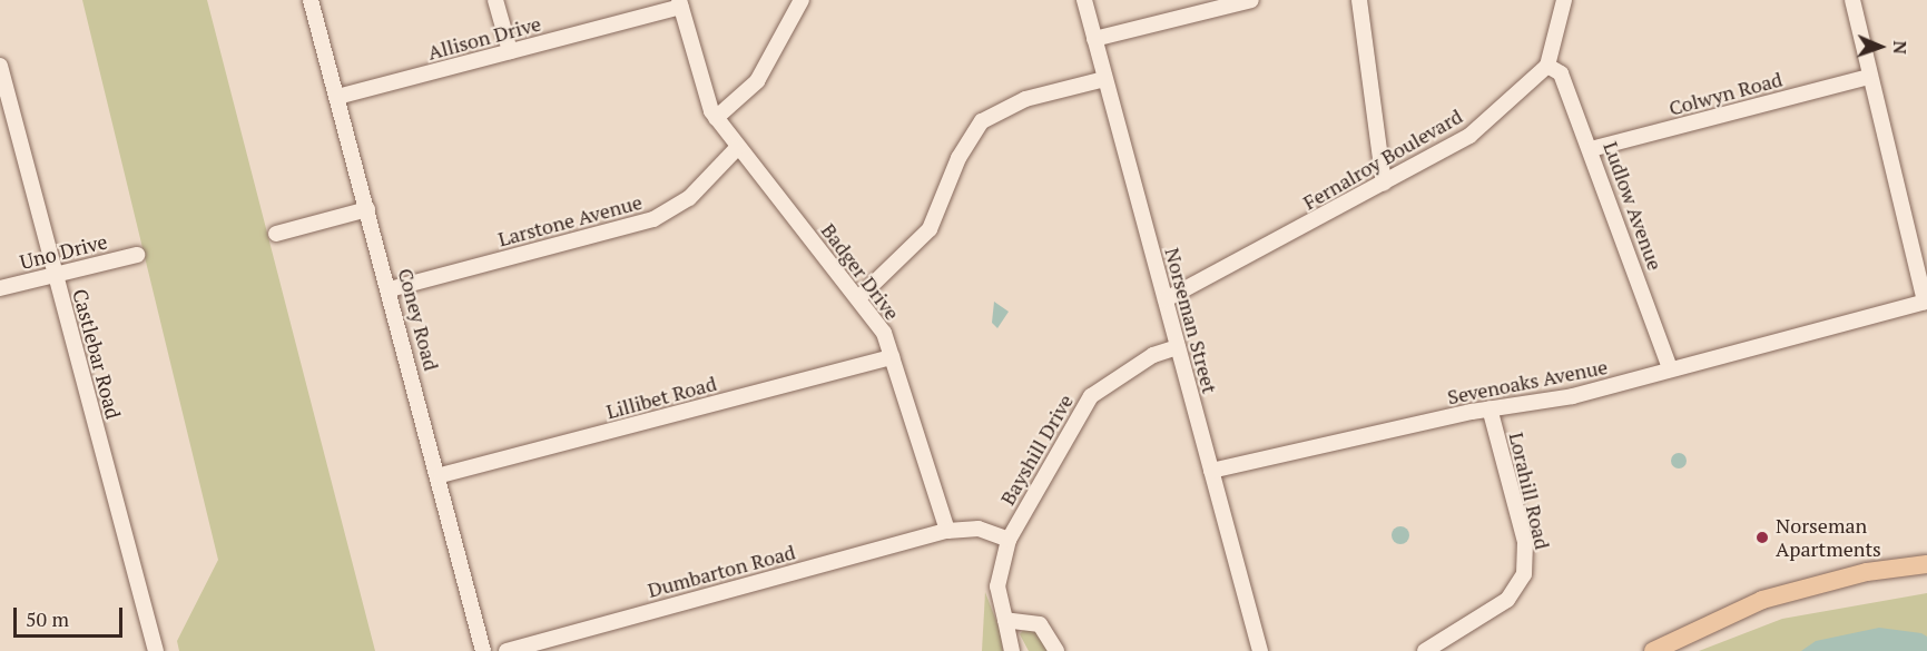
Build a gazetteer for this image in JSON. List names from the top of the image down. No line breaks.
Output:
{"streets":{"street":["Allison Drive","Colwyn Road","Fernalroy Boulevard","Ludlow Avenue","Larstone Avenue","Uno Drive","Badger Drive","Coney Road","Norseman Street","Castlebar Road","Sevenoaks Avenue","Lillibet Road","Bayshill Drive","Lorahill Road","Dumbarton Road"]},"crossings":[["Allison Drive","Badger Drive"],["Allison Drive","Coney Road"],["Colwyn Road","Ludlow Avenue"],["Fernalroy Boulevard","Ludlow Avenue"],["Fernalroy Boulevard","Norseman Street"],["Ludlow Avenue","Sevenoaks Avenue"],["Larstone Avenue","Badger Drive"],["Larstone Avenue","Coney Road"],["Uno Drive","Castlebar Road"],["Badger Drive","Lillibet Road"],["Badger Drive","Dumbarton Road"],["Coney Road","Lillibet Road"],["Norseman Street","Sevenoaks Avenue"],["Norseman Street","Bayshill Drive"],["Sevenoaks Avenue","Lorahill Road"]],"places":["Norseman Apartments"],"scale_bar":"50 m","north":"right"}
